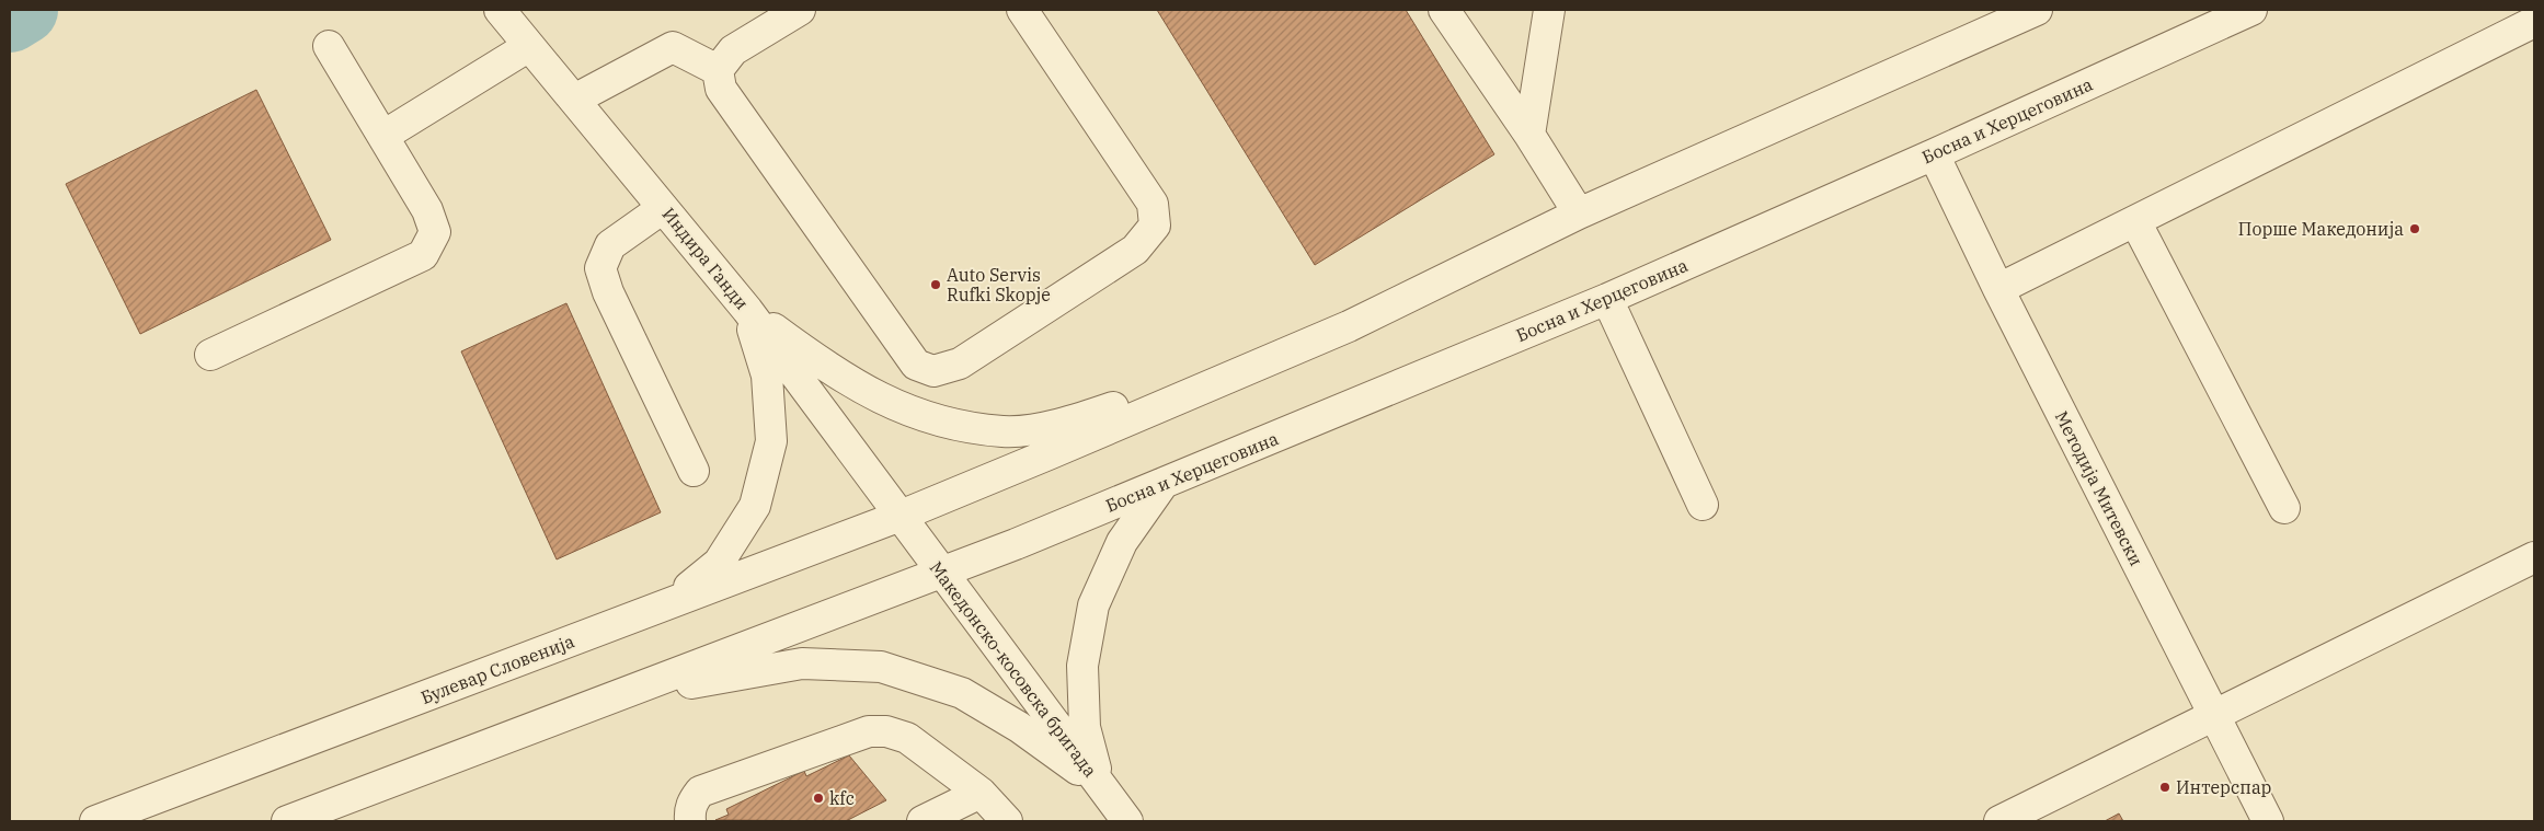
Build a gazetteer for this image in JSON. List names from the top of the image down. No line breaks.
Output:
{"streets":{"street":["Босна и Херцеговина","Индира Ганди","Методија Митевски","Булевар Словенија","Македонско-косовска бригада"]},"crossings":[["Босна и Херцеговина","Методија Митевски"],["Босна и Херцеговина","Македонско-косовска бригада"],["Индира Ганди","Булевар Словенија"],["Индира Ганди","Македонско-косовска бригада"],["Булевар Словенија","Македонско-косовска бригада"]],"places":["Порше Македонија","Auto Servis Rufki Skopje","Интерспар","kfc"]}
